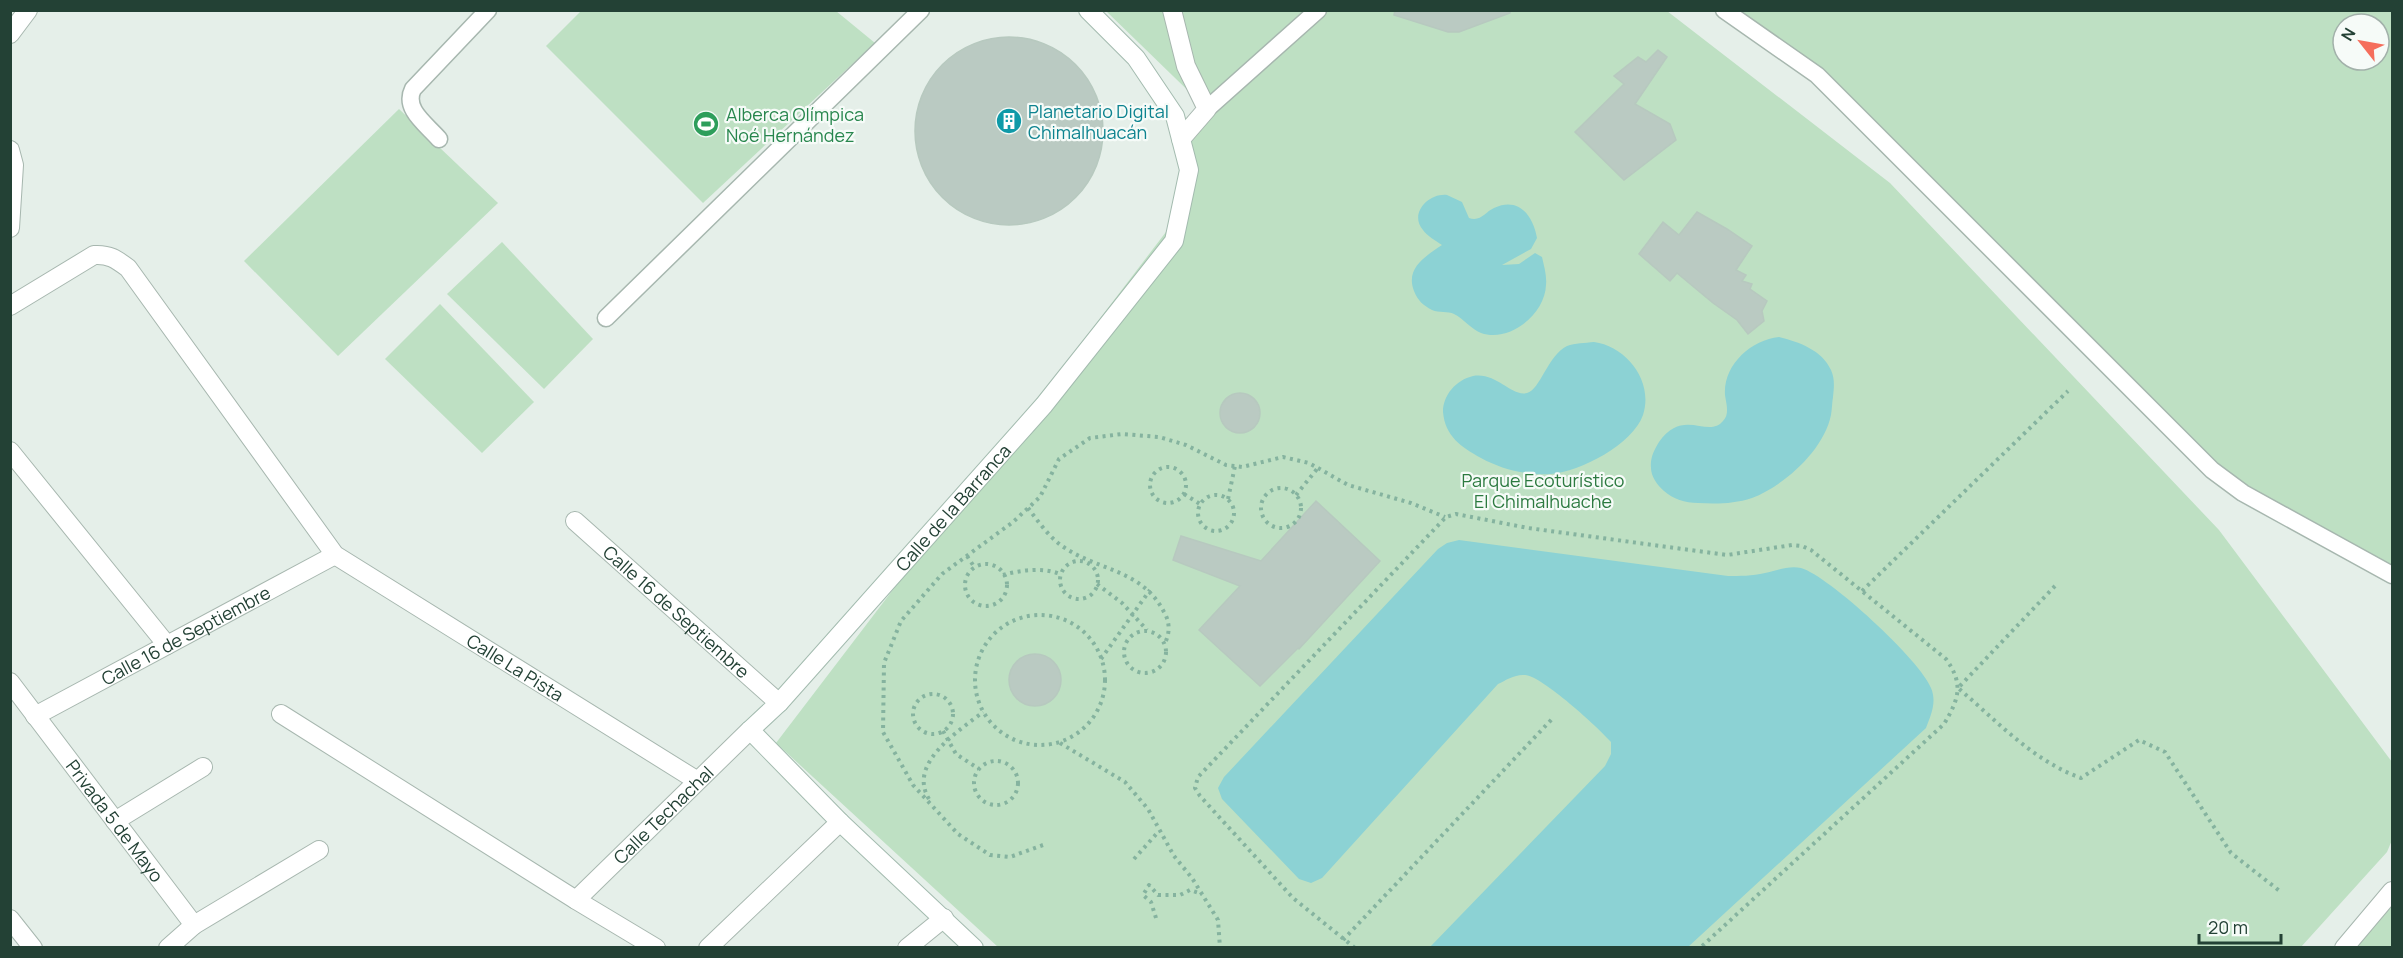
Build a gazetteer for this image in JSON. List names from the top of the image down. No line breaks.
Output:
{"streets":{"street":["Calle de la Barranca","Calle 16 de Septiembre","Calle La Pista","Calle Techachal","Privada 5 de Mayo"]},"crossings":[["Calle de la Barranca","Calle 16 de Septiembre"],["Calle de la Barranca","Calle Techachal"],["Calle 16 de Septiembre","Calle La Pista"],["Calle 16 de Septiembre","Privada 5 de Mayo"],["Calle La Pista","Calle Techachal"]],"parks":["Parque Ecoturístico El Chimalhuache"],"places":{"building":["Planetario Digital Chimalhuacán"],"sports":["Alberca Olímpica Noé Hernández"]},"scale_bar":"20 m","north":"top left"}
